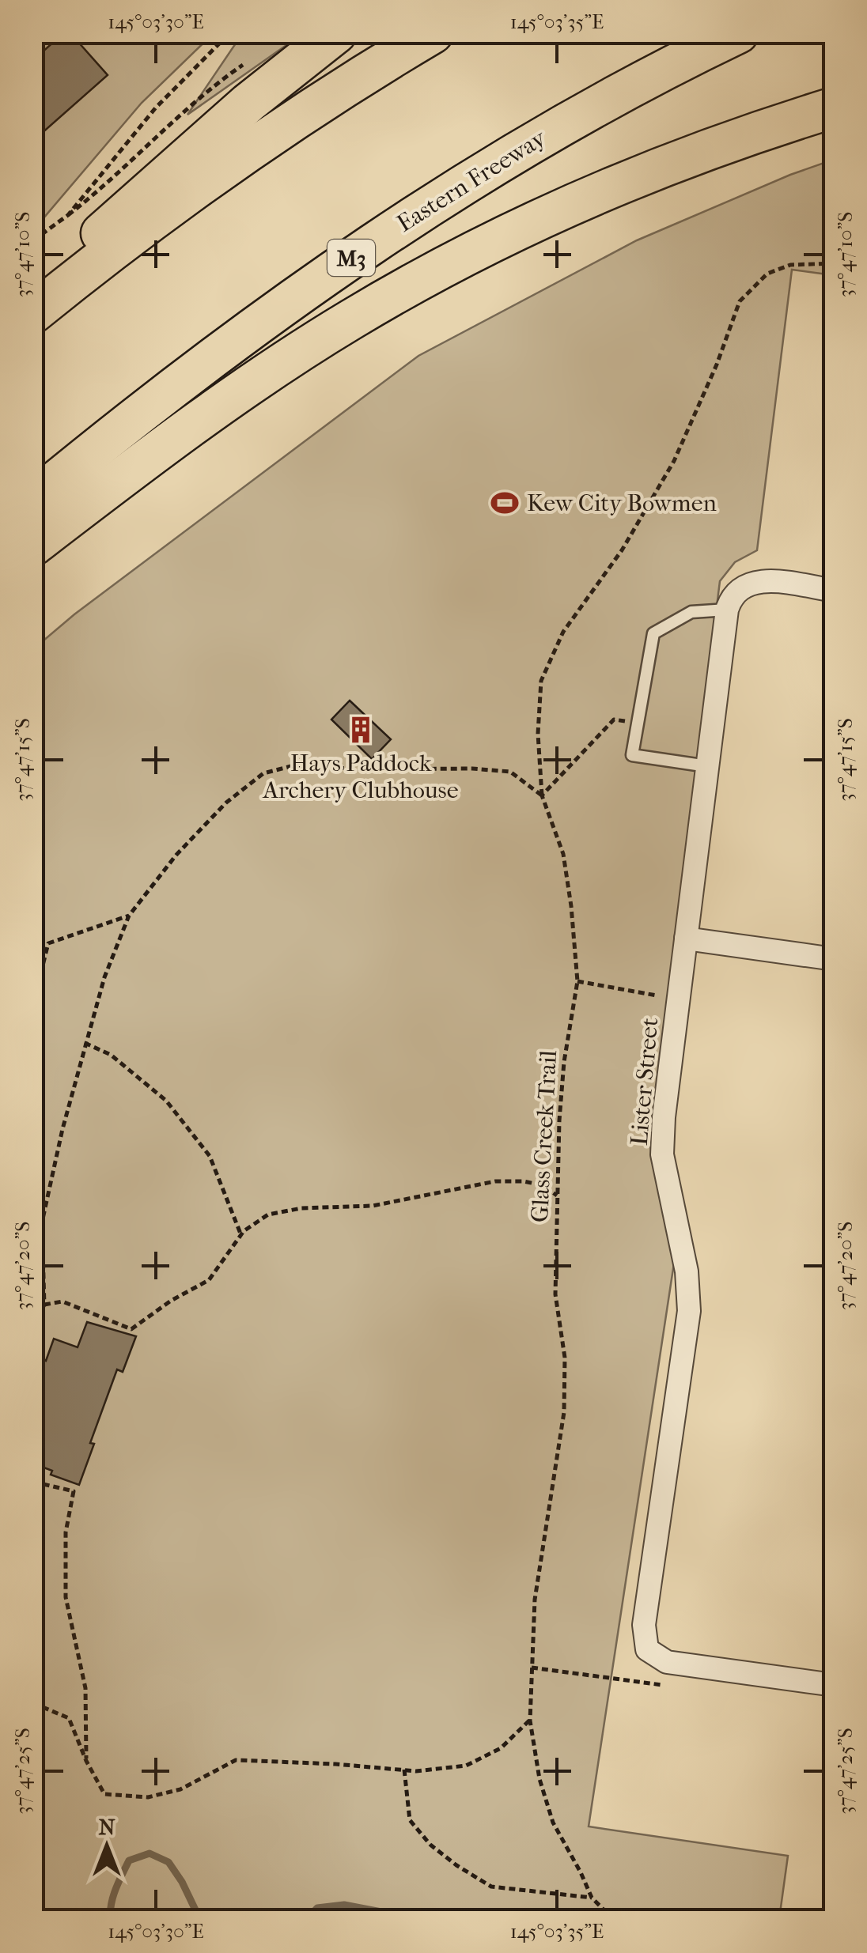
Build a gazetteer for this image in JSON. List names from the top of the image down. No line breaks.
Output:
{"streets":{"highway":["Eastern Freeway","M3"],"street":["Lister Street"],"path":["Glass Creek Trail"]},"places":{"sports":["Kew City Bowmen"],"building":["Hays Paddock Archery Clubhouse"]},"north":"top","coordinates":["145°03'30\"E","145°03'35\"E","37°47'10\"S","37°47'15\"S","37°47'20\"S","37°47'25\"S"]}
